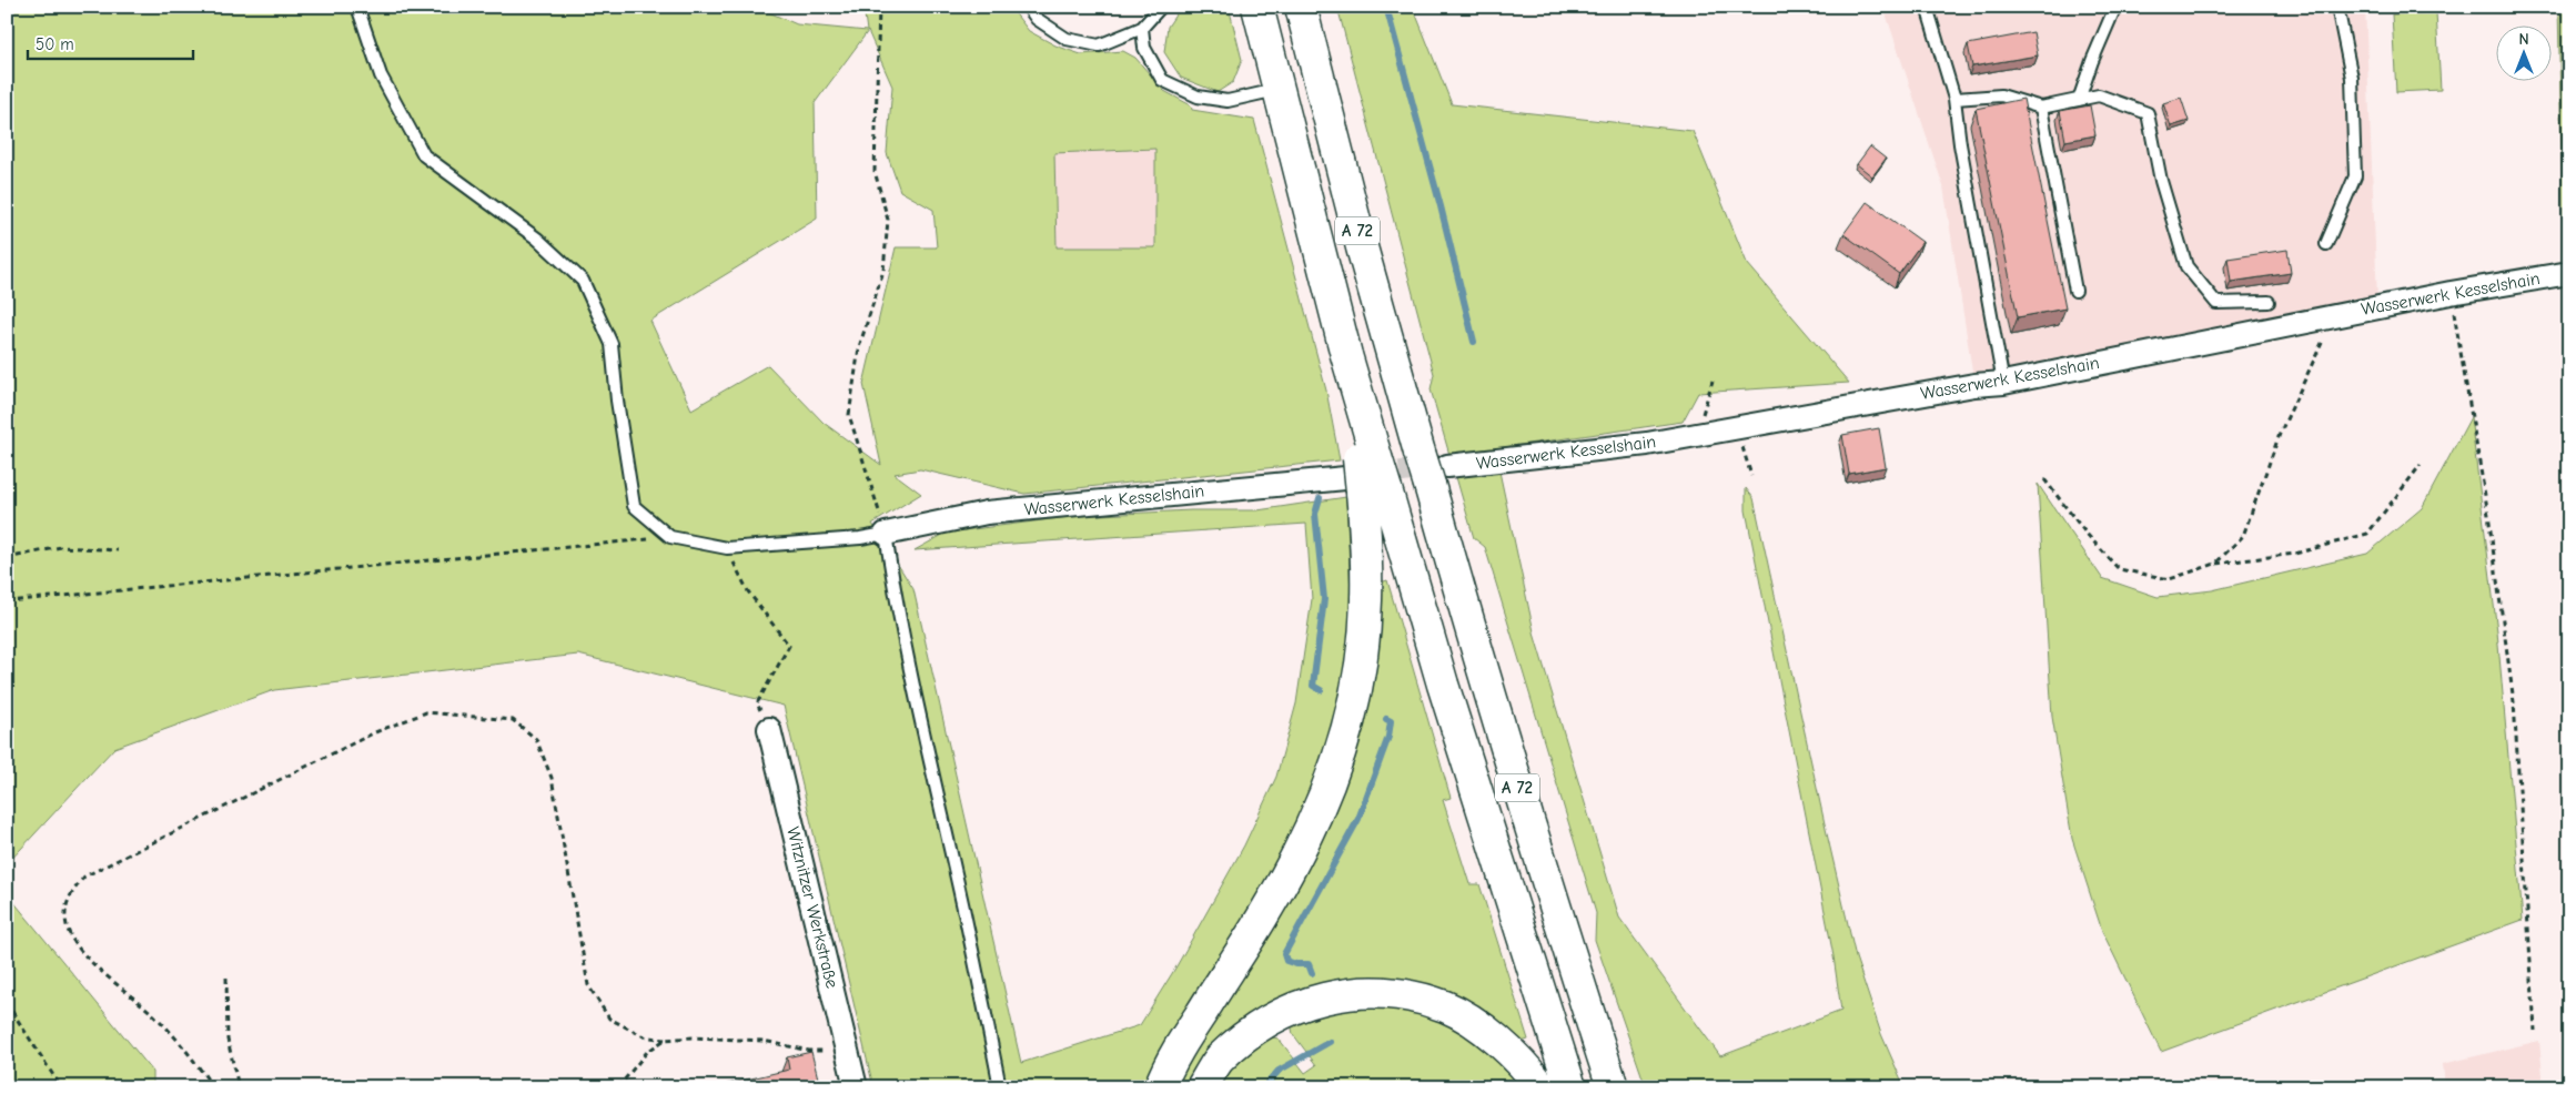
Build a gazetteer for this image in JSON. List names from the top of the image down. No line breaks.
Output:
{"streets":{"highway":["A 72"],"street":["Wasserwerk Kesselshain","Witznitzer Werkstraße"]},"crossings":[["A 72","Wasserwerk Kesselshain"]],"scale_bar":"50 m","north":"top"}
